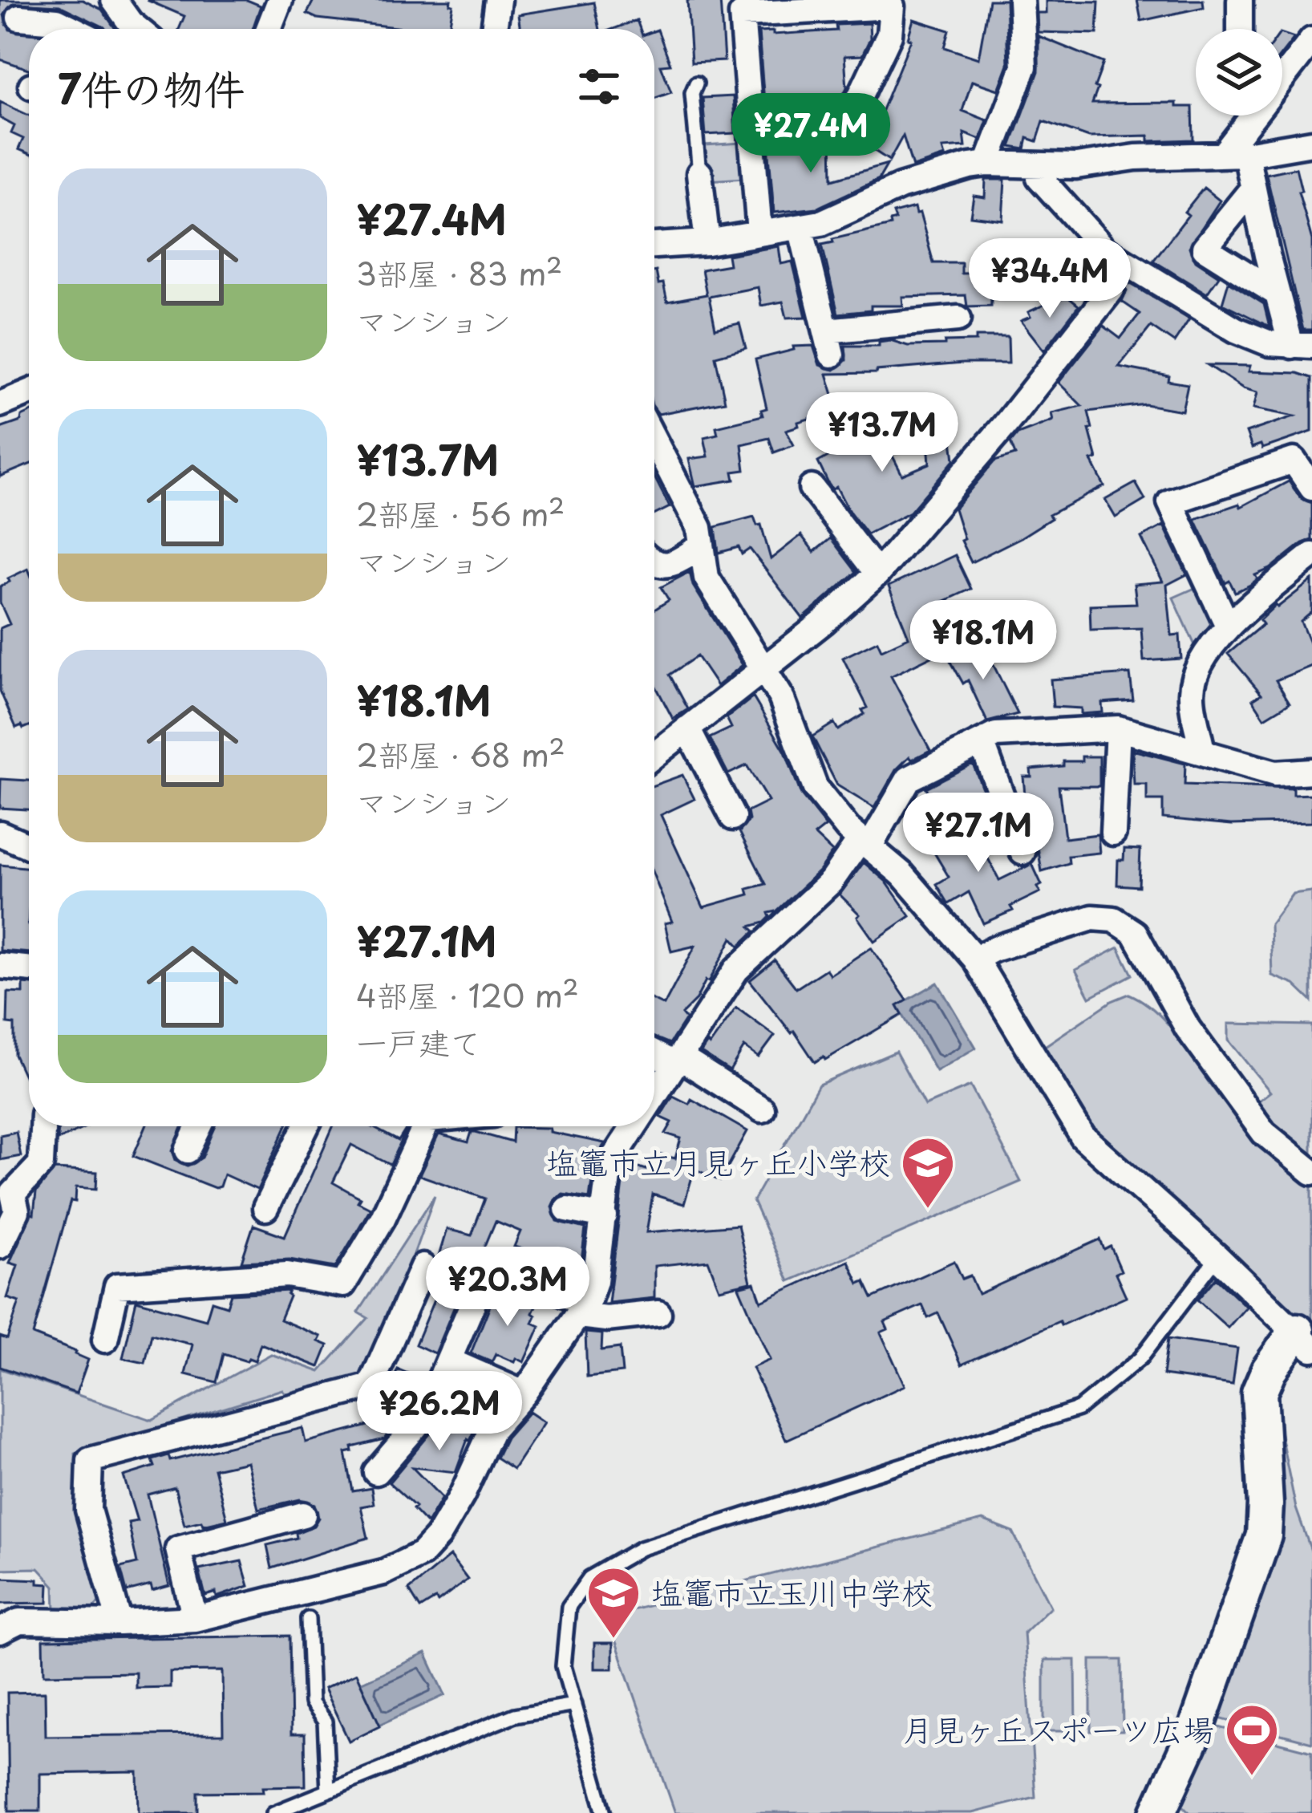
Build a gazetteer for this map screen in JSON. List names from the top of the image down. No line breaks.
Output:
{"places":{"school or university":["塩竈市立月見ヶ丘小学校","塩竈市立玉川中学校"],"sports":["月見ヶ丘スポーツ広場"]},"page":{"heading":"7件の物件","price":["¥27.4M","¥34.4M","¥13.7M","¥18.1M","¥27.1M","¥20.3M","¥26.2M"],"list":[{"name":"¥27.4M","note":"3部屋 · 83 m² · マンション"},{"name":"¥13.7M","note":"2部屋 · 56 m² · マンション"},{"name":"¥18.1M","note":"2部屋 · 68 m² · マンション"},{"name":"¥27.1M","note":"4部屋 · 120 m² · 一戸建て"}]}}
